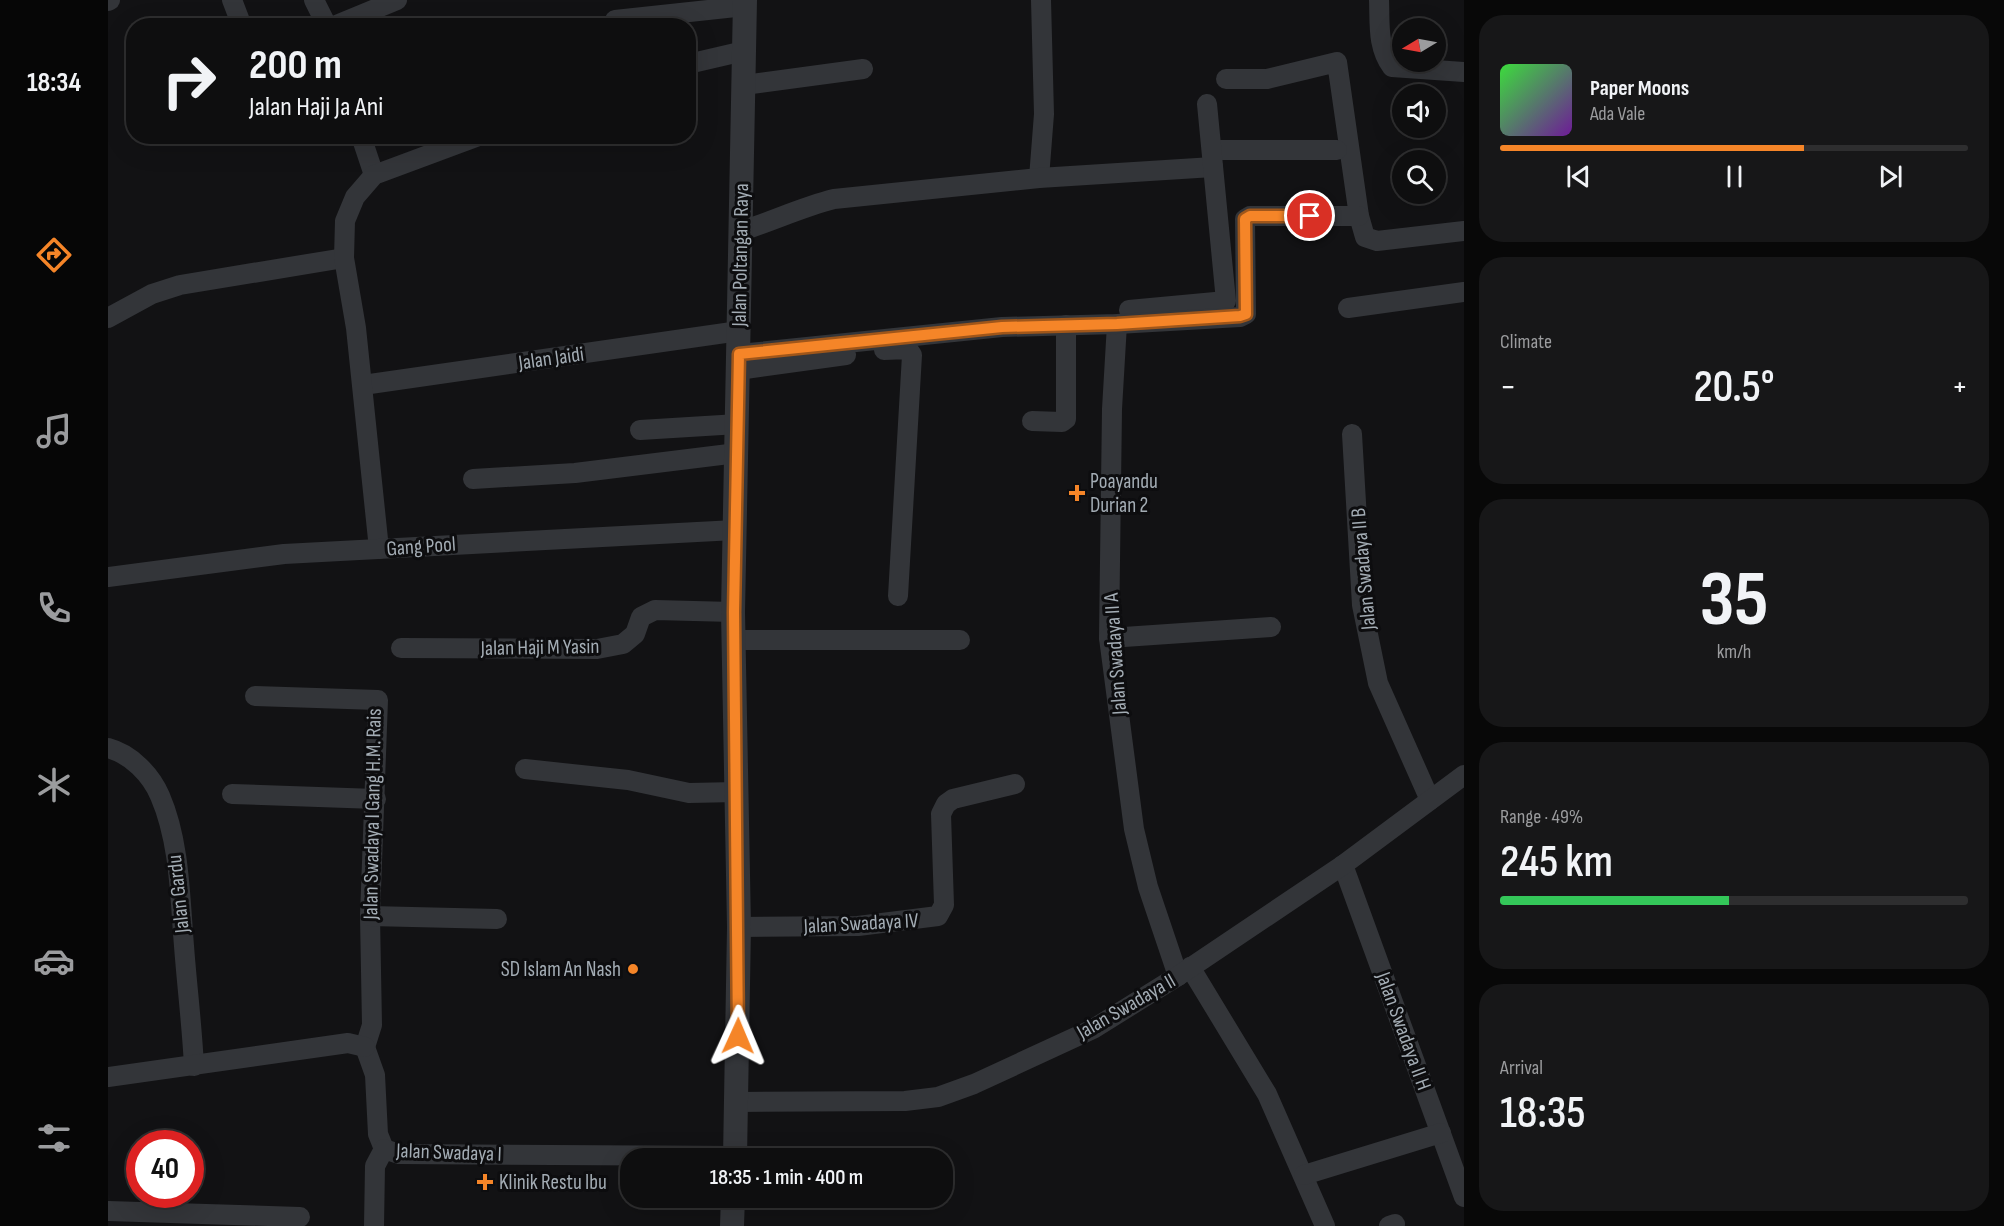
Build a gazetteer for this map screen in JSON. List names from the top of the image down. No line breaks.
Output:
{"streets":{"street":["Jalan Poltangan Raya","Jalan Jaidi","Gang Pool","Jalan Swadaya II B","Jalan Haji M Yasin","Jalan Swadaya II A","Jalan Swadaya I Gang H.M. Rais","Jalan Gardu","Jalan Swadaya IV","Jalan Swadaya II","Jalan Swadaya II H","Jalan Swadaya I"]},"crossings":[["Jalan Poltangan Raya","Jalan Jaidi"],["Jalan Poltangan Raya","Gang Pool"],["Jalan Poltangan Raya","Jalan Haji M Yasin"],["Jalan Poltangan Raya","Jalan Swadaya IV"],["Jalan Poltangan Raya","Jalan Swadaya II"],["Jalan Swadaya II B","Jalan Swadaya II"],["Jalan Swadaya II A","Jalan Swadaya II"],["Jalan Swadaya I Gang H.M. Rais","Jalan Swadaya I"],["Jalan Swadaya II","Jalan Swadaya II H"]],"places":{"health":["Poayandu Durian 2","Klinik Restu Ibu"],"other":["SD Islam An Nash"]},"north":"left","page":{"tabs":"18:34","turn":["200 m","Jalan Haji Ja Ani"],"song":["Paper Moons","Ada Vale"],"tile":["Climate",["35","km/h"],["Range · 49%","245 km"],["Arrival","18:35"]],"heat":["−","20.5°","+"],"limit":"40","trip":"18:35 · 1 min · 400 m"}}
